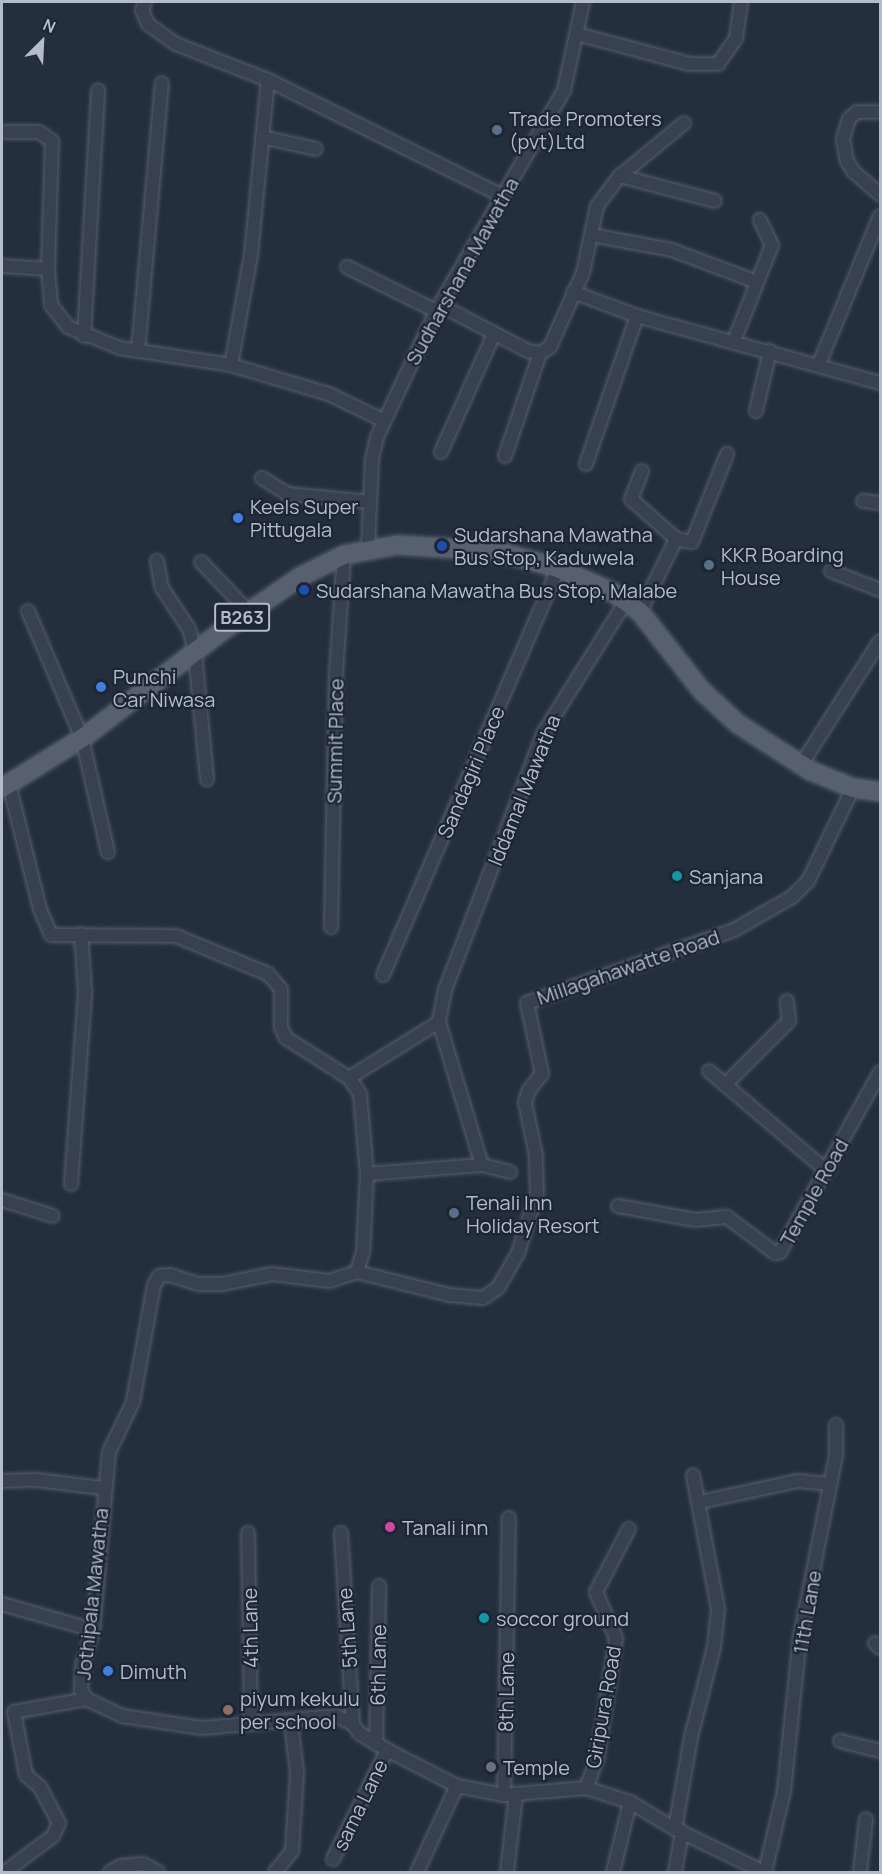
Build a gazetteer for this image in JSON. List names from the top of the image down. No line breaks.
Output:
{"streets":{"main road":["B263"],"street":["Sudharshana Mawatha","Summit Place","Sandagiri Place","Iddamal Mawatha","Millagahawatte Road","Temple Road","Jothipala Mawatha","11th Lane","4th Lane","5th Lane","6th Lane","8th Lane","Giripura Road","sama Lane"]},"crossings":[["Sudharshana Mawatha","B263"],["B263","Summit Place"],["B263","Sandagiri Place"],["B263","Iddamal Mawatha"],["B263","Millagahawatte Road"],["Millagahawatte Road","Jothipala Mawatha"],["Jothipala Mawatha","11th Lane"],["Jothipala Mawatha","4th Lane"],["Jothipala Mawatha","5th Lane"],["Jothipala Mawatha","6th Lane"],["Jothipala Mawatha","8th Lane"],["Jothipala Mawatha","Giripura Road"],["Jothipala Mawatha","sama Lane"],["6th Lane","sama Lane"]],"places":["Trade Promoters (pvt)Ltd","Keels Super Pittugala","Sudarshana Mawatha Bus Stop, Kaduwela","KKR Boarding House","Sudarshana Mawatha Bus Stop, Malabe","Punchi Car Niwasa","Sanjana","Tenali Inn Holiday Resort","Tanali inn","soccor ground","Dimuth","piyum kekulu per school","Temple"],"north":"top right"}
